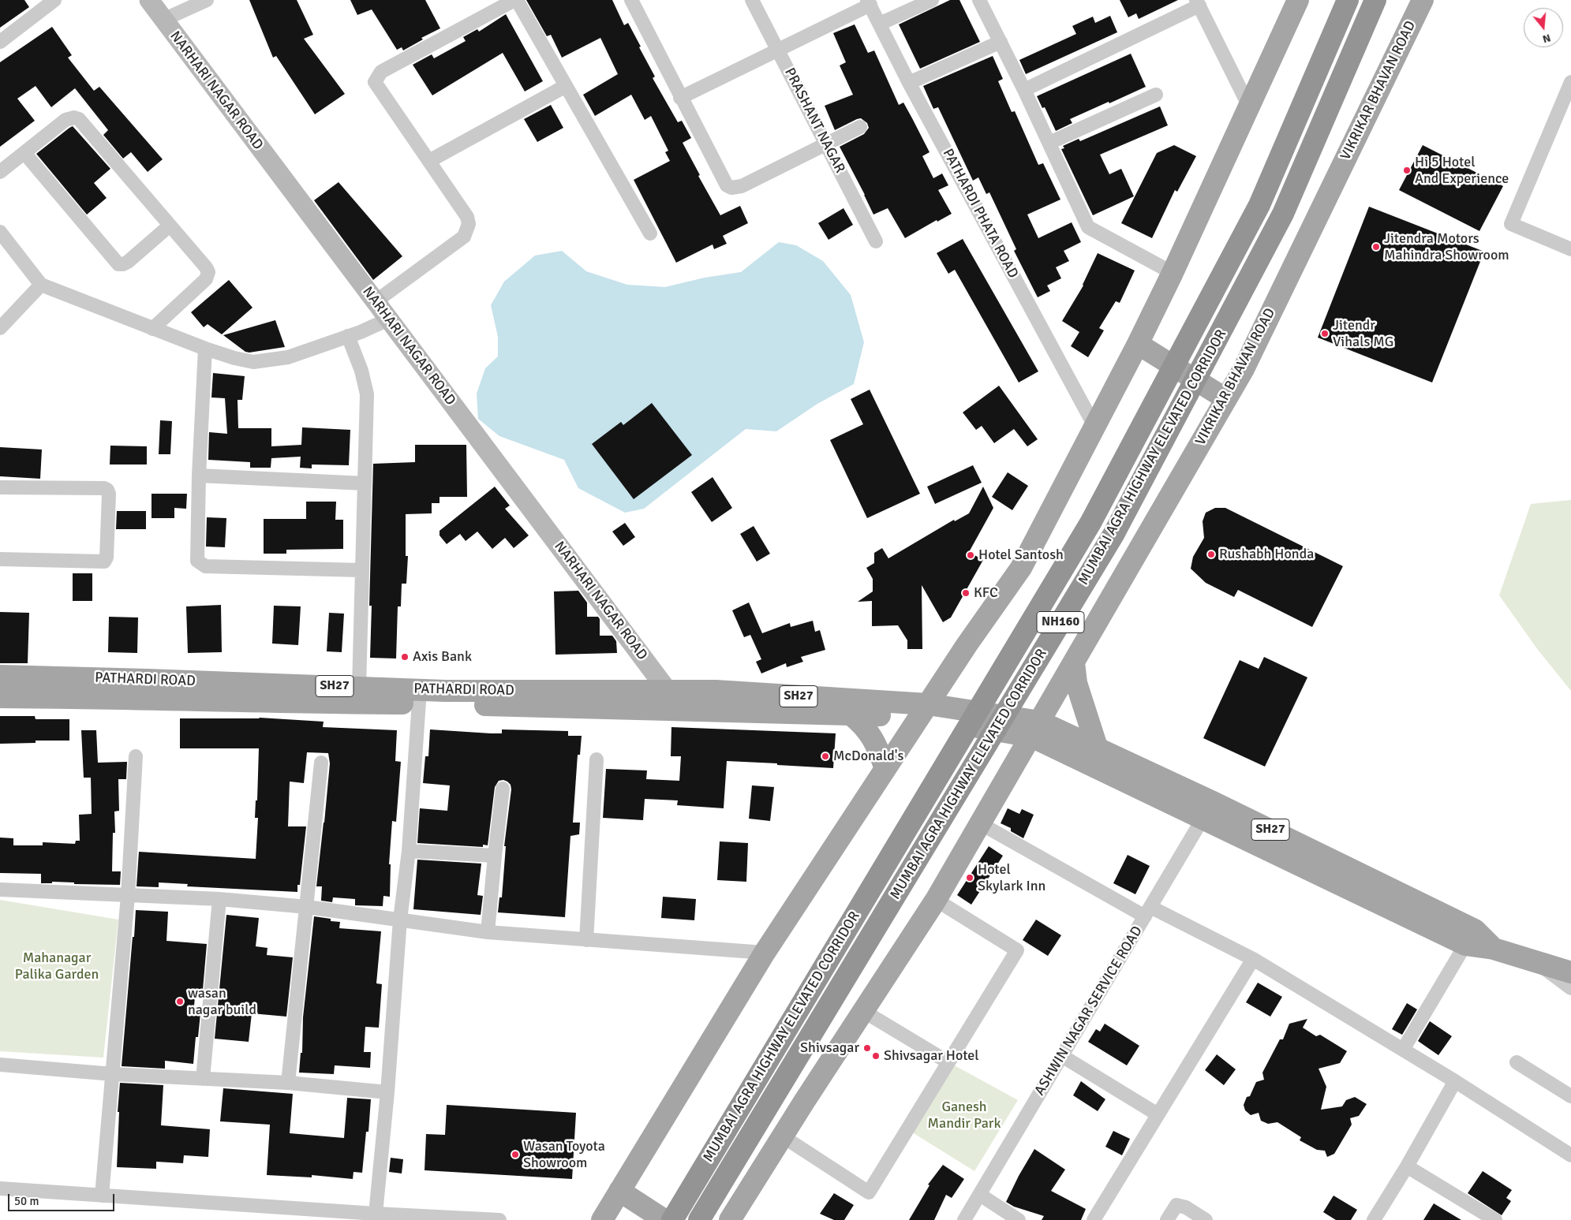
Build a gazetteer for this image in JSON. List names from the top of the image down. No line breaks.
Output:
{"streets":{"highway":["MUMBAI AGRA HIGHWAY ELEVATED CORRIDOR","NH160"],"main road":["VIKRIKAR BHAVAN ROAD","PATHARDI ROAD","SH27"],"street":["NARHARI NAGAR ROAD","PRASHANT NAGAR","PATHARDI PHATA ROAD","ASHWIN NAGAR SERVICE ROAD"]},"crossings":[["NARHARI NAGAR ROAD","SH27"],["VIKRIKAR BHAVAN ROAD","SH27"],["SH27","ASHWIN NAGAR SERVICE ROAD"]],"parks":["Mahanagar Palika Garden","Ganesh Mandir Park"],"places":["Hi 5 Hotel And Experience","Jitendra Motors Mahindra Showroom","Jitendr Vihals MG","Rushabh Honda","Hotel Santosh","KFC","Axis Bank","McDonald's","Hotel Skylark Inn","wasan nagar build","Shivsagar","Shivsagar Hotel","Wasan Toyota Showroom"],"scale_bar":"50 m","north":"bottom"}
